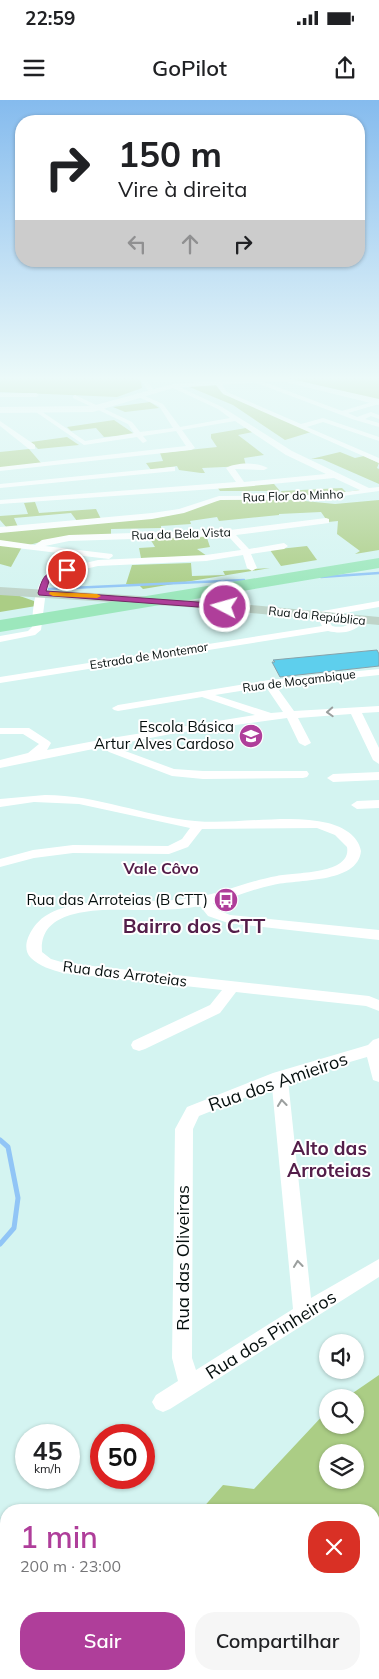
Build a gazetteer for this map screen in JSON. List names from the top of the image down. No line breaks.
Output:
{"streets":{"main road":["Rua da República"],"street":["Rua Flor do Minho","Rua da Bela Vista","Estrada de Montemor","Rua de Moçambique","Rua das Arroteias","Rua dos Amieiros","Rua das Oliveiras","Rua dos Pinheiros"]},"crossings":[["Rua da República","Estrada de Montemor"],["Rua dos Amieiros","Rua das Oliveiras"],["Rua das Oliveiras","Rua dos Pinheiros"]],"districts":["Vale Côvo","Bairro dos CTT","Alto das Arroteias"],"places":{"school or university":["Escola Básica Artur Alves Cardoso"],"bus stop":["Rua das Arroteias (B CTT)"]},"page":{"status":"22:59","header":"GoPilot","turn":["150 m","Vire à direita"],"speed":"45 km/h","limit":"50","heading":["1 min","200 m · 23:00"],"buttons":["Sair","Compartilhar"]}}
